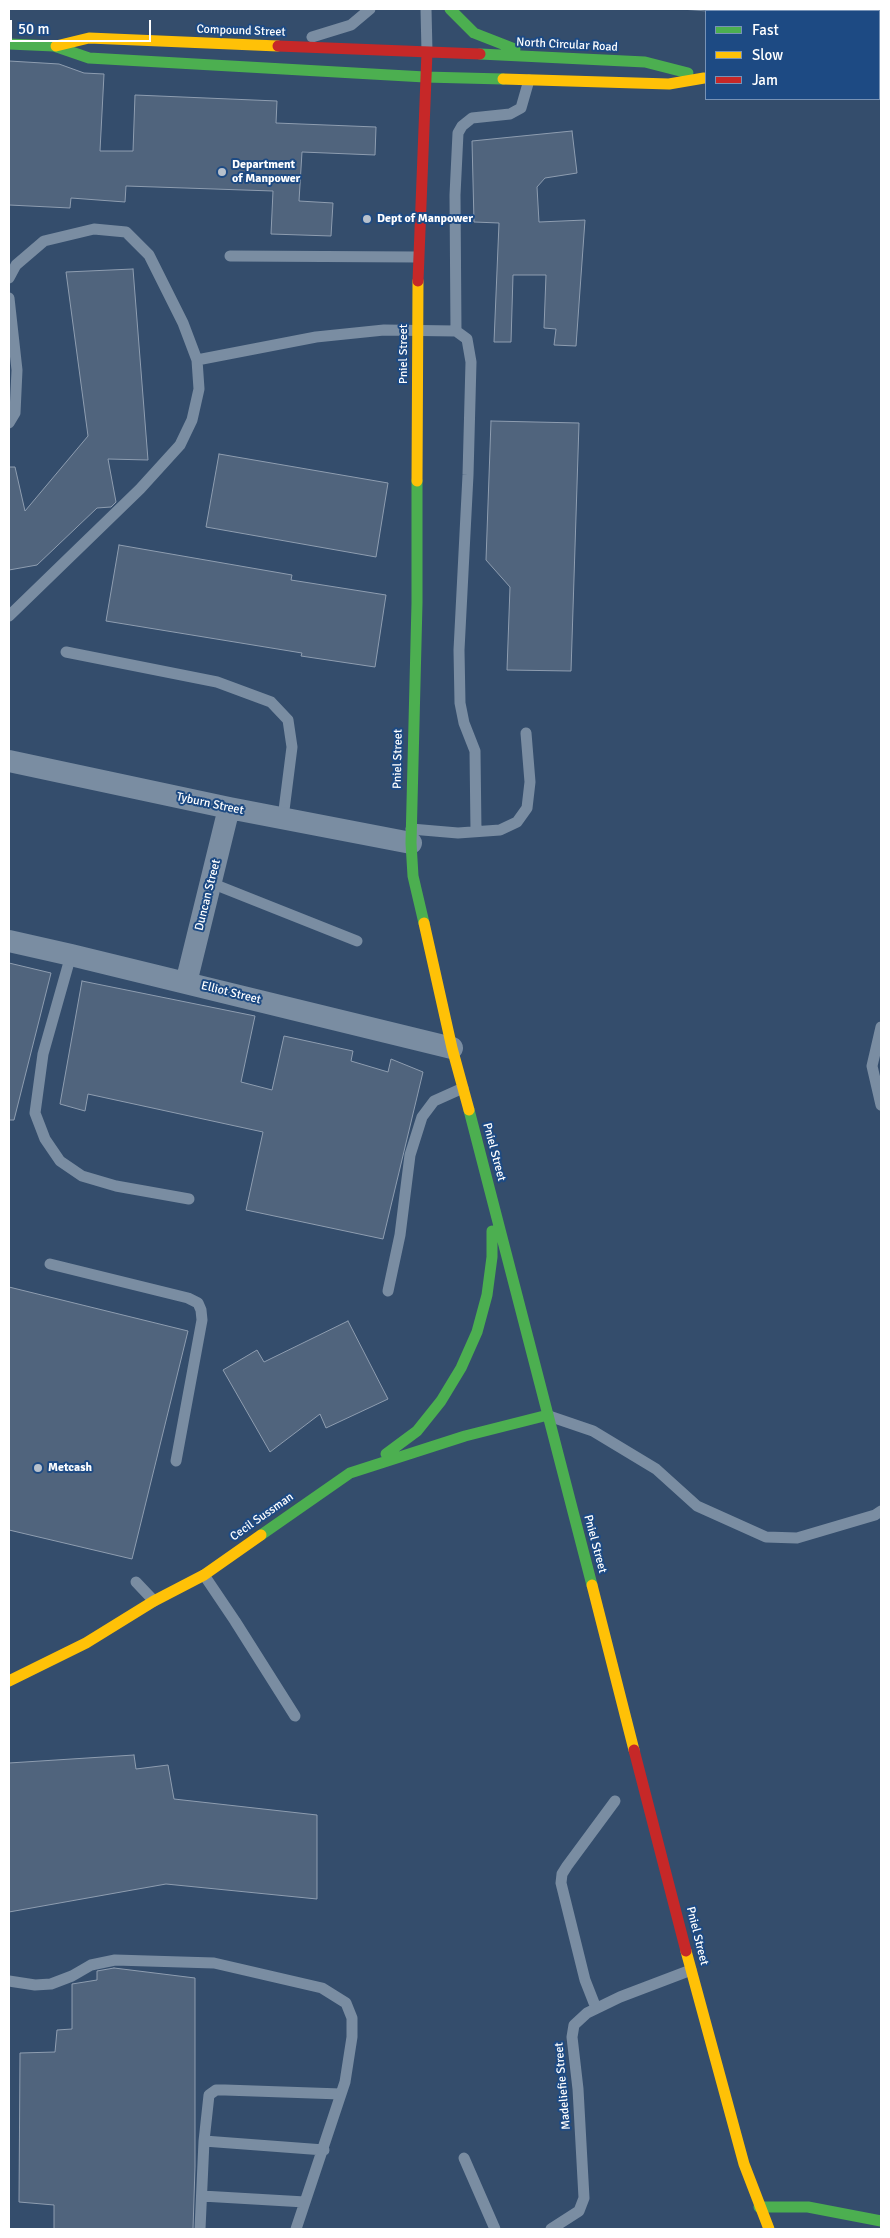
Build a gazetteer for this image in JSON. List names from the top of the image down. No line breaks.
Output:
{"streets":{"street":["Compound Street","North Circular Road","Pniel Street","Tyburn Street","Duncan Street","Elliot Street","Cecil Sussman"],"lane":["Madeliefie Street"]},"crossings":[["Compound Street","North Circular Road"],["Compound Street","Pniel Street"],["North Circular Road","Pniel Street"],["Pniel Street","Tyburn Street"],["Pniel Street","Elliot Street"],["Pniel Street","Cecil Sussman"],["Pniel Street","Madeliefie Street"],["Tyburn Street","Duncan Street"],["Duncan Street","Elliot Street"]],"places":["Department of Manpower","Dept of Manpower","Metcash"],"legend":["Fast","Slow","Jam"],"scale_bar":"50 m"}
